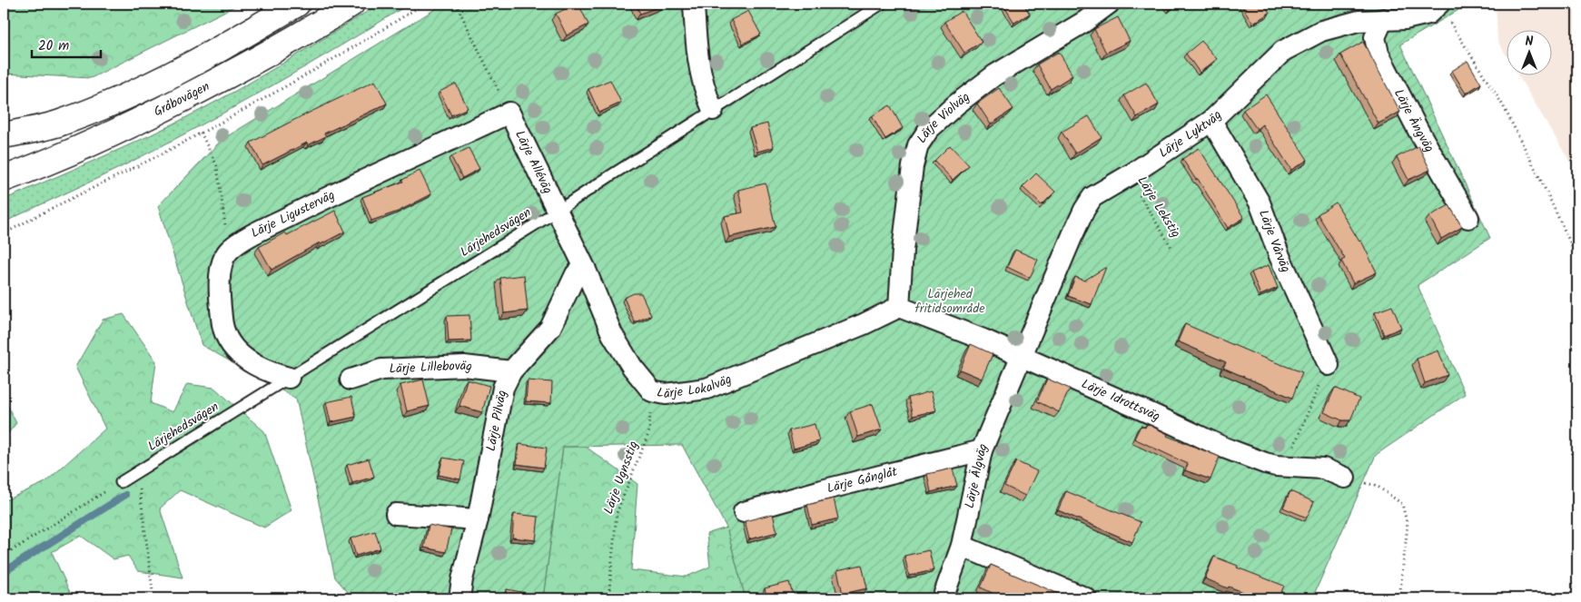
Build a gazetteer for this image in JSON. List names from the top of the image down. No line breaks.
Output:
{"streets":{"main road":["Gråbovägen"],"street":["Lärje Violväg","Lärje Ängväg","Lärje Lyktväg","Lärje Alléväg","Lärje Ligusterväg","Lärje Vårväg","Lärje Lilleboväg","Lärje Lokalväg","Lärje Idrottsväg","Lärje Pilväg","Lärje Älgväg","Lärje Gånglåt"],"lane":["Lärjehedsvägen"],"path":["Lärje Lekstig","Lärje Ugnsstig"]},"crossings":[["Lärje Violväg","Lärje Lokalväg"],["Lärje Violväg","Lärje Idrottsväg"],["Lärje Ängväg","Lärje Lyktväg"],["Lärje Lyktväg","Lärje Lekstig"],["Lärje Lyktväg","Lärje Vårväg"],["Lärje Lyktväg","Lärje Idrottsväg"],["Lärje Lyktväg","Lärje Älgväg"],["Lärje Alléväg","Lärje Ligusterväg"],["Lärje Alléväg","Lärjehedsvägen"],["Lärje Alléväg","Lärje Lokalväg"],["Lärjehedsvägen","Lärje Lokalväg"],["Lärje Lilleboväg","Lärje Pilväg"],["Lärje Lokalväg","Lärje Idrottsväg"],["Lärje Lokalväg","Lärje Pilväg"],["Lärje Lokalväg","Lärje Ugnsstig"],["Lärje Idrottsväg","Lärje Älgväg"],["Lärje Älgväg","Lärje Gånglåt"]],"parks":["Lärjehed fritidsområde"],"scale_bar":"20 m","north":"top"}
